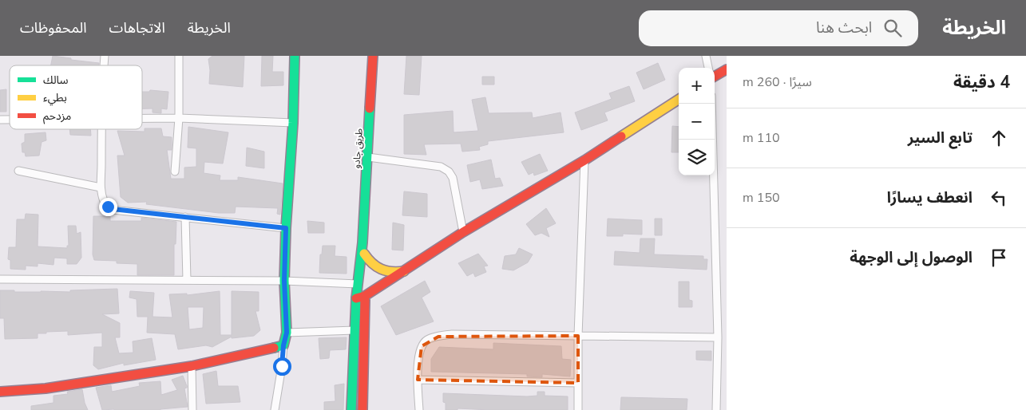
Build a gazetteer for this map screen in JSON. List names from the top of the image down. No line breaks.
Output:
{"streets":{"main road":["طريق جادو"]},"legend":["سالك","بطيء","مزدحم"],"page":{"header":"الخريطة","search":"ابحث هنا","nav":["الخريطة","الاتجاهات","المحفوظات"],"heading":["4 دقيقة","سيرًا · 260 m"],"map_buttons":["+","−"],"list":[["تابع السير","110 m"],["انعطف يسارًا","150 m"],"الوصول إلى الوجهة"]}}
